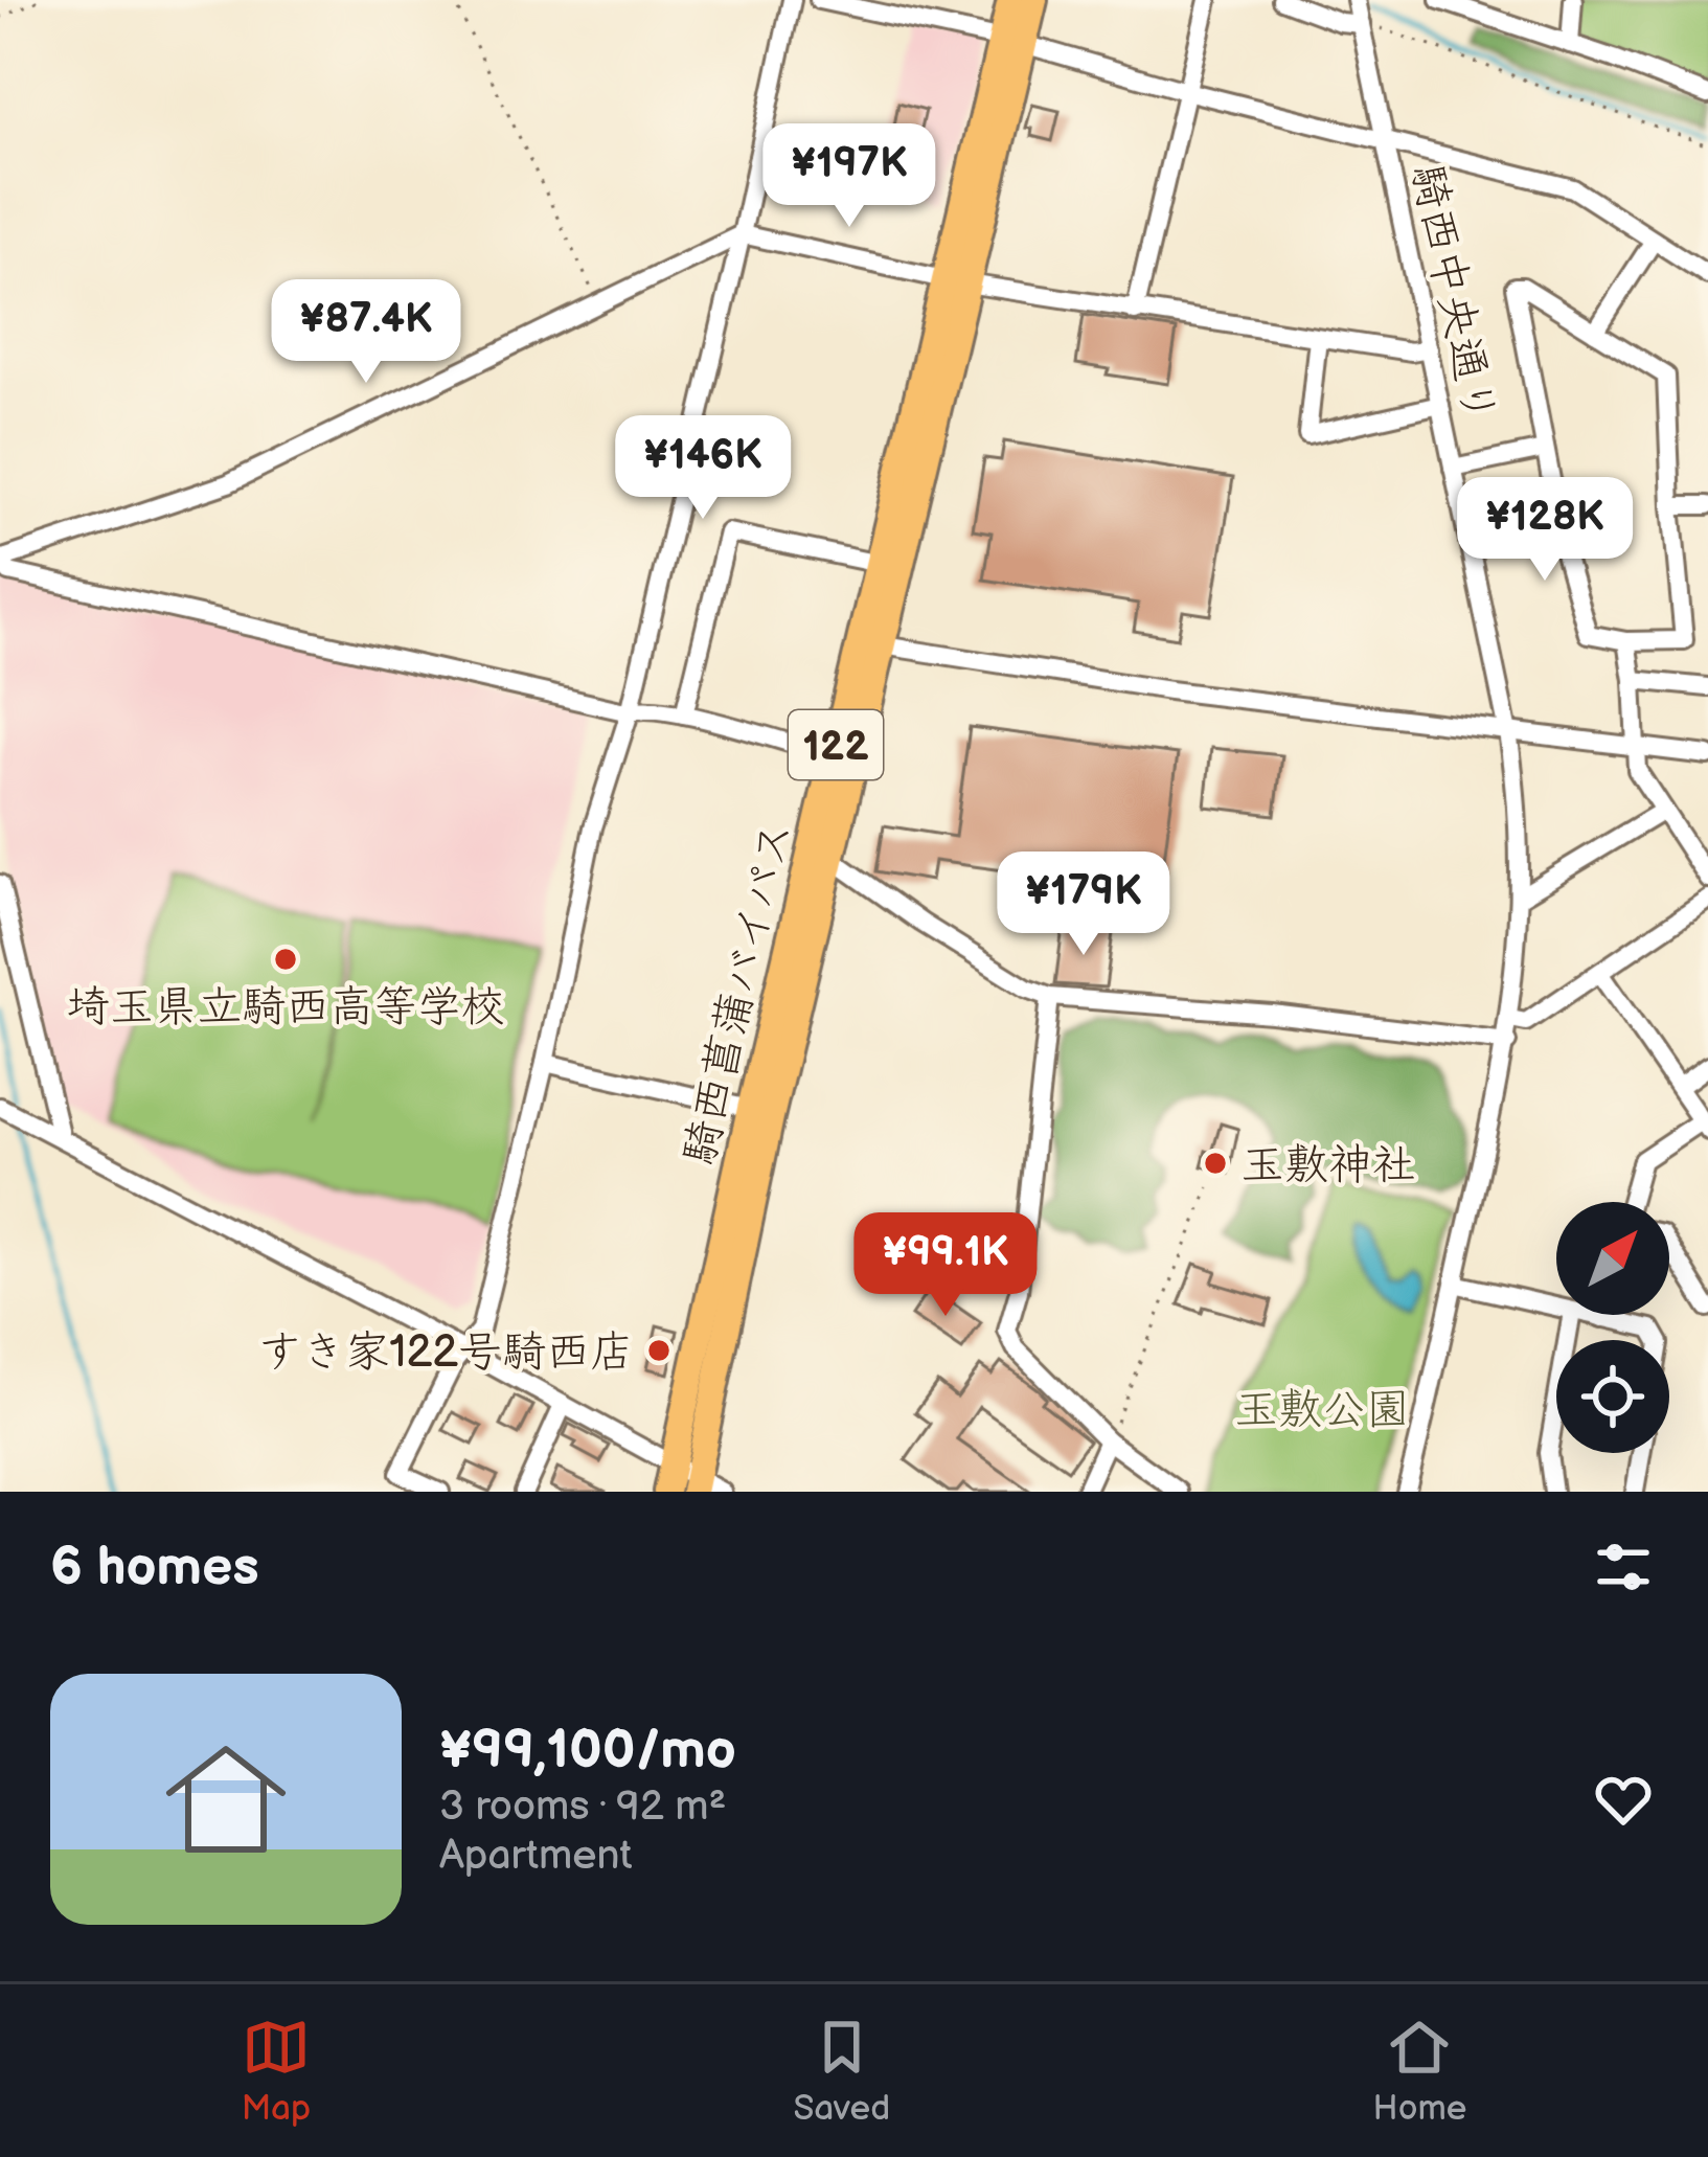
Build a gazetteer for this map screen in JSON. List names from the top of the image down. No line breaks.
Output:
{"streets":{"highway":["122","騎西菖蒲バイパス"],"street":["騎西中央通り"]},"parks":["玉敷公園"],"places":["埼玉県立騎西高等学校","玉敷神社","すき家122号騎西店"],"north":"top right","page":{"price":["¥197K","¥87.4K","¥146K","¥128K","¥179K","¥99.1K"],"heading":"6 homes","list":[{"name":"¥99,100/mo","note":"3 rooms · 92 m² · Apartment"}],"tabs":["Map","Saved","Home"]}}
